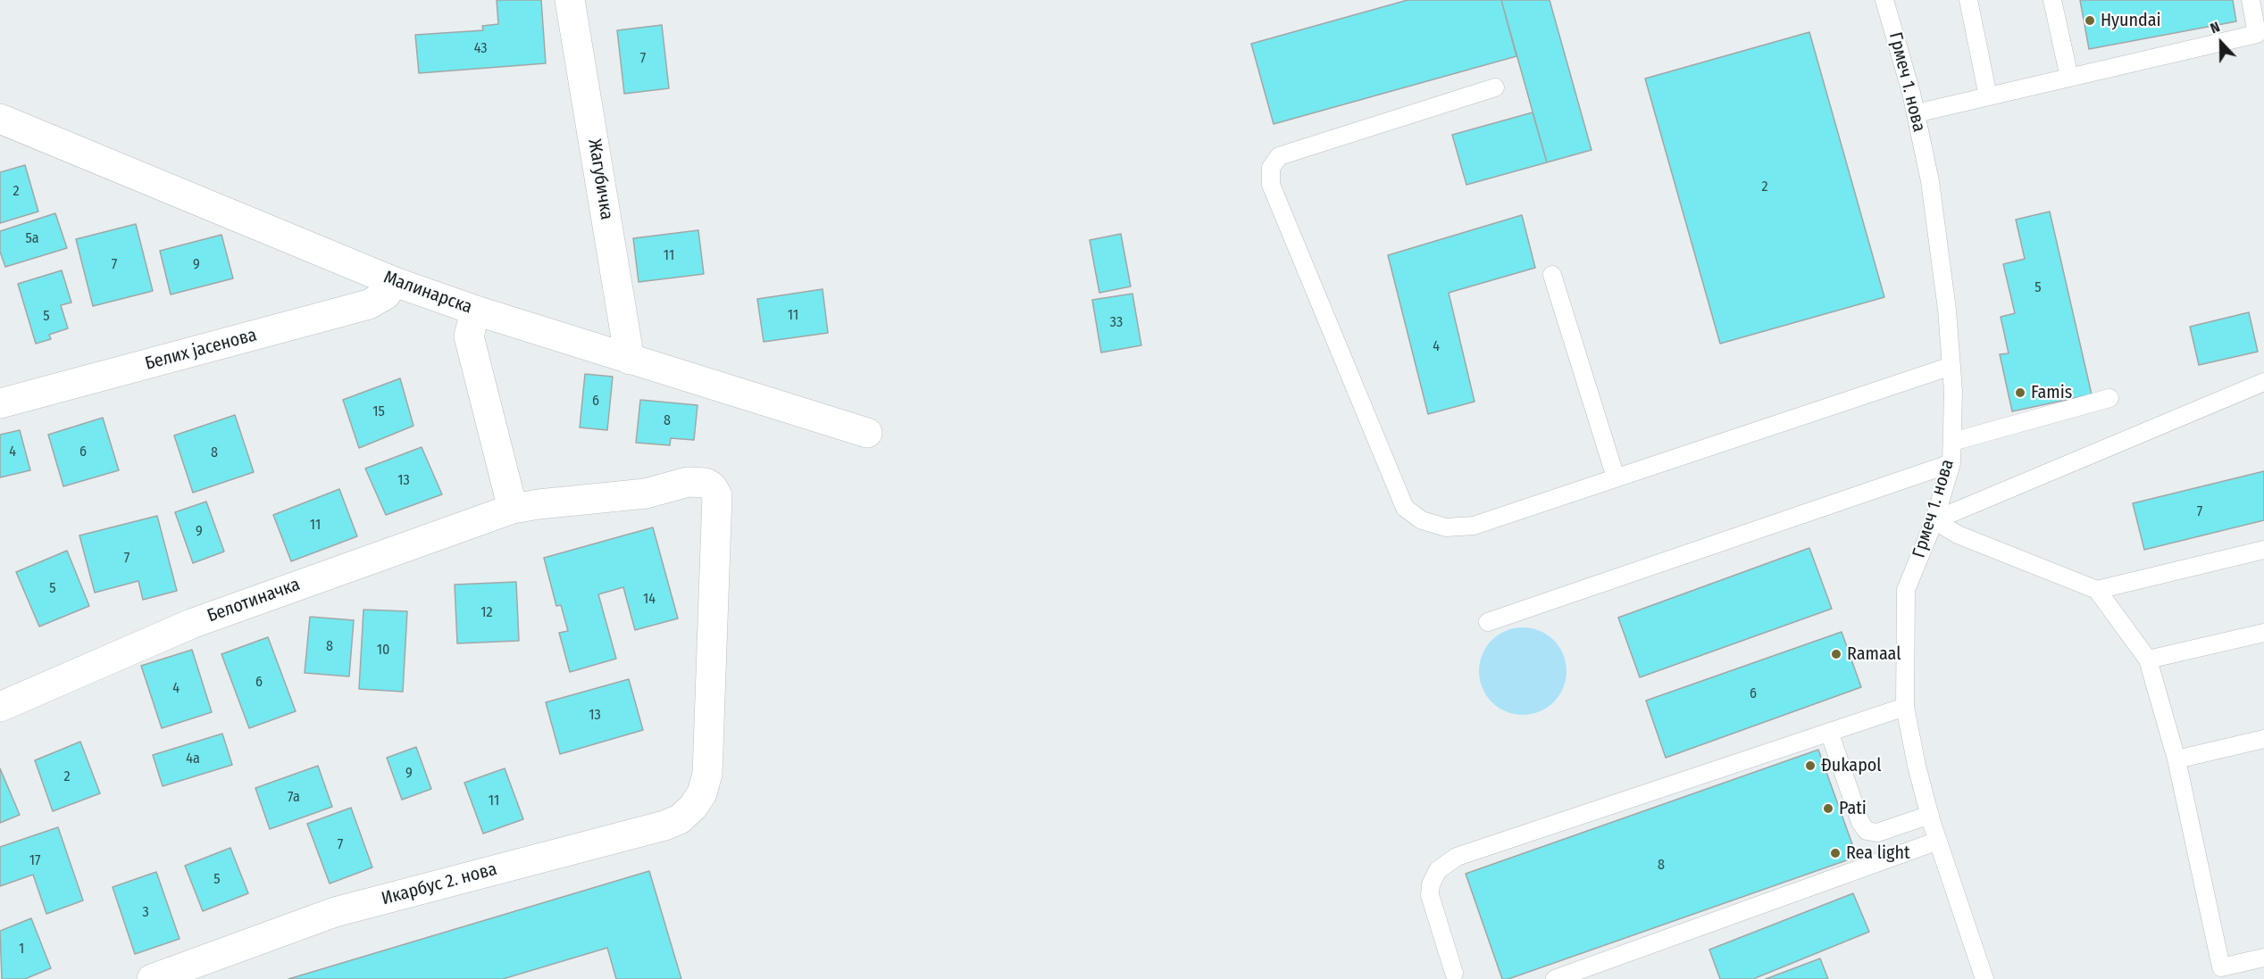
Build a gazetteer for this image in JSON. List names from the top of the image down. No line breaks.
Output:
{"streets":{"street":["Жагубичка","Малинарска","Белих јасенова","Белотиначка","Икарбус 2. нова"],"lane":["Грмеч 1. нова"]},"crossings":[["Жагубичка","Малинарска"],["Малинарска","Белих јасенова"],["Белотиначка","Икарбус 2. нова"]],"places":["Hyundai","Famis","Ramaal","Đukapol","Pati","Rea light"],"house_numbers":["43","7","2","2","5a","11","7","9","5","11","5","33","4","6","15","8","4","6","8","13","7","11","9","7","5","14","12","8","10","6","4","6","13","4a","9","2","7a","11","7","17","8","5","3","1"],"north":"top"}
